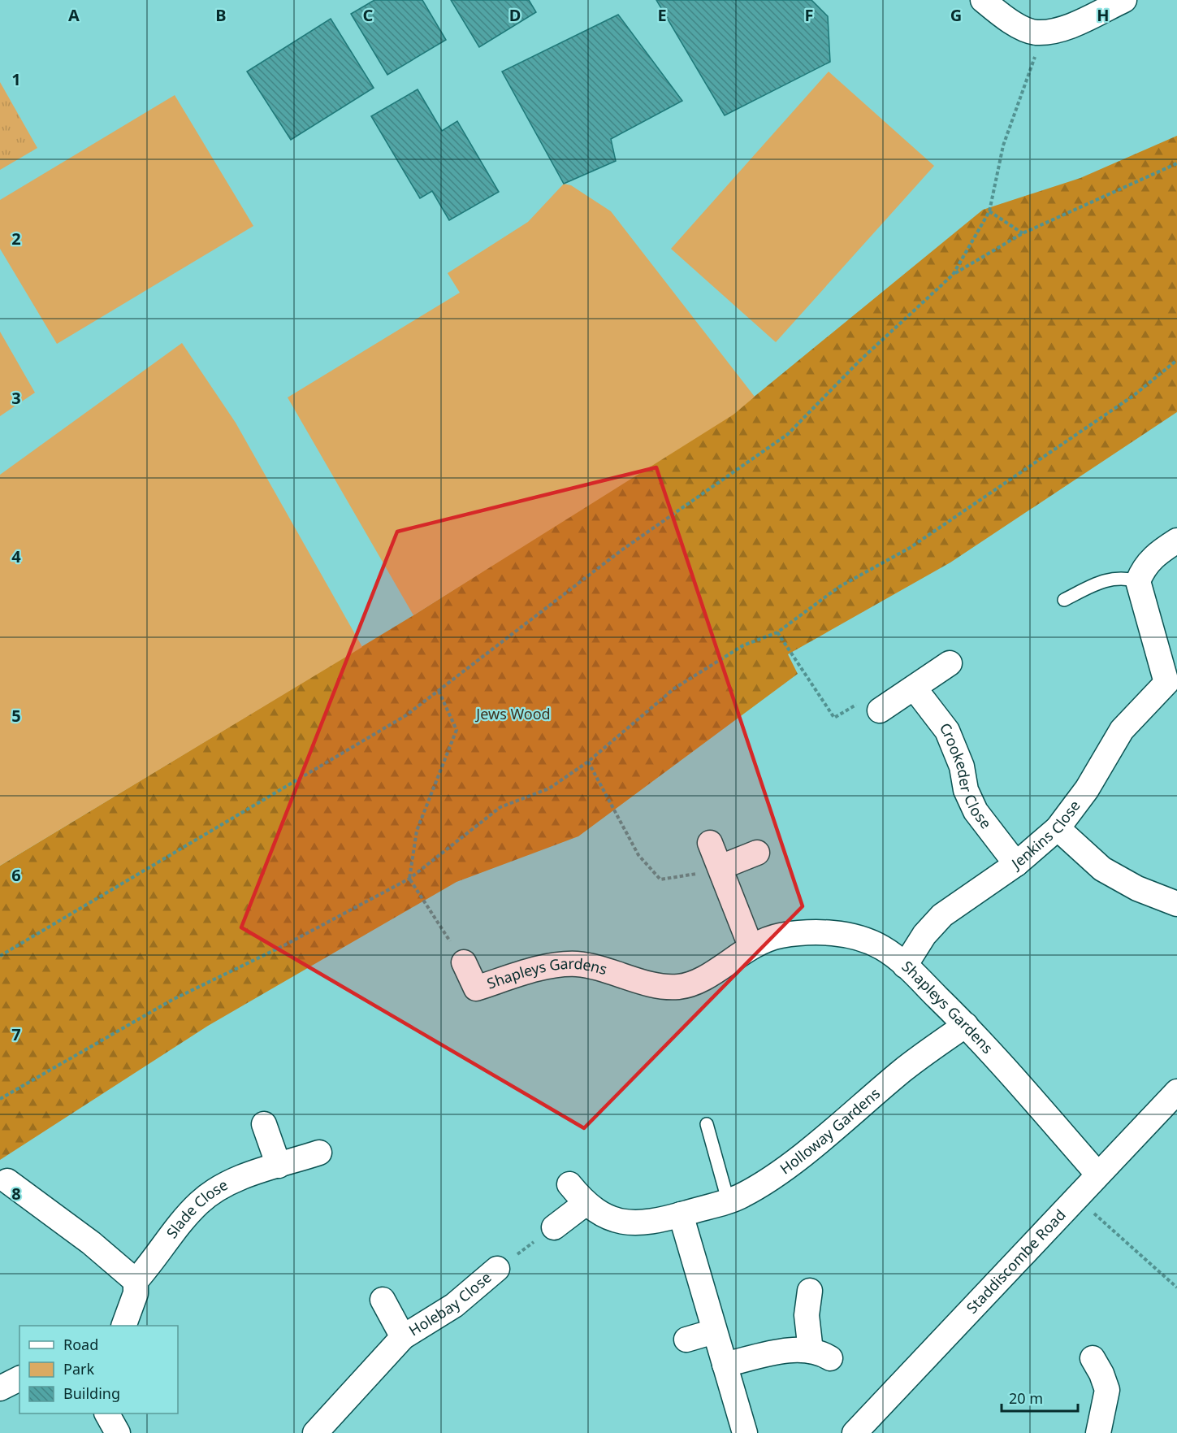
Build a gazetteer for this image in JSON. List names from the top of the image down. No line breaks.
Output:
{"streets":{"street":["Crookeder Close","Jenkins Close","Shapleys Gardens","Holloway Gardens","Slade Close","Staddiscombe Road","Holebay Close"]},"crossings":[["Crookeder Close","Jenkins Close"],["Jenkins Close","Shapleys Gardens"],["Shapleys Gardens","Holloway Gardens"],["Shapleys Gardens","Staddiscombe Road"]],"parks":["Jews Wood"],"legend":["Road","Park","Building"],"scale_bar":"20 m","grid":{"columns":["A","B","C","D","E","F","G","H"],"rows":["1","2","3","4","5","6","7","8"]}}
